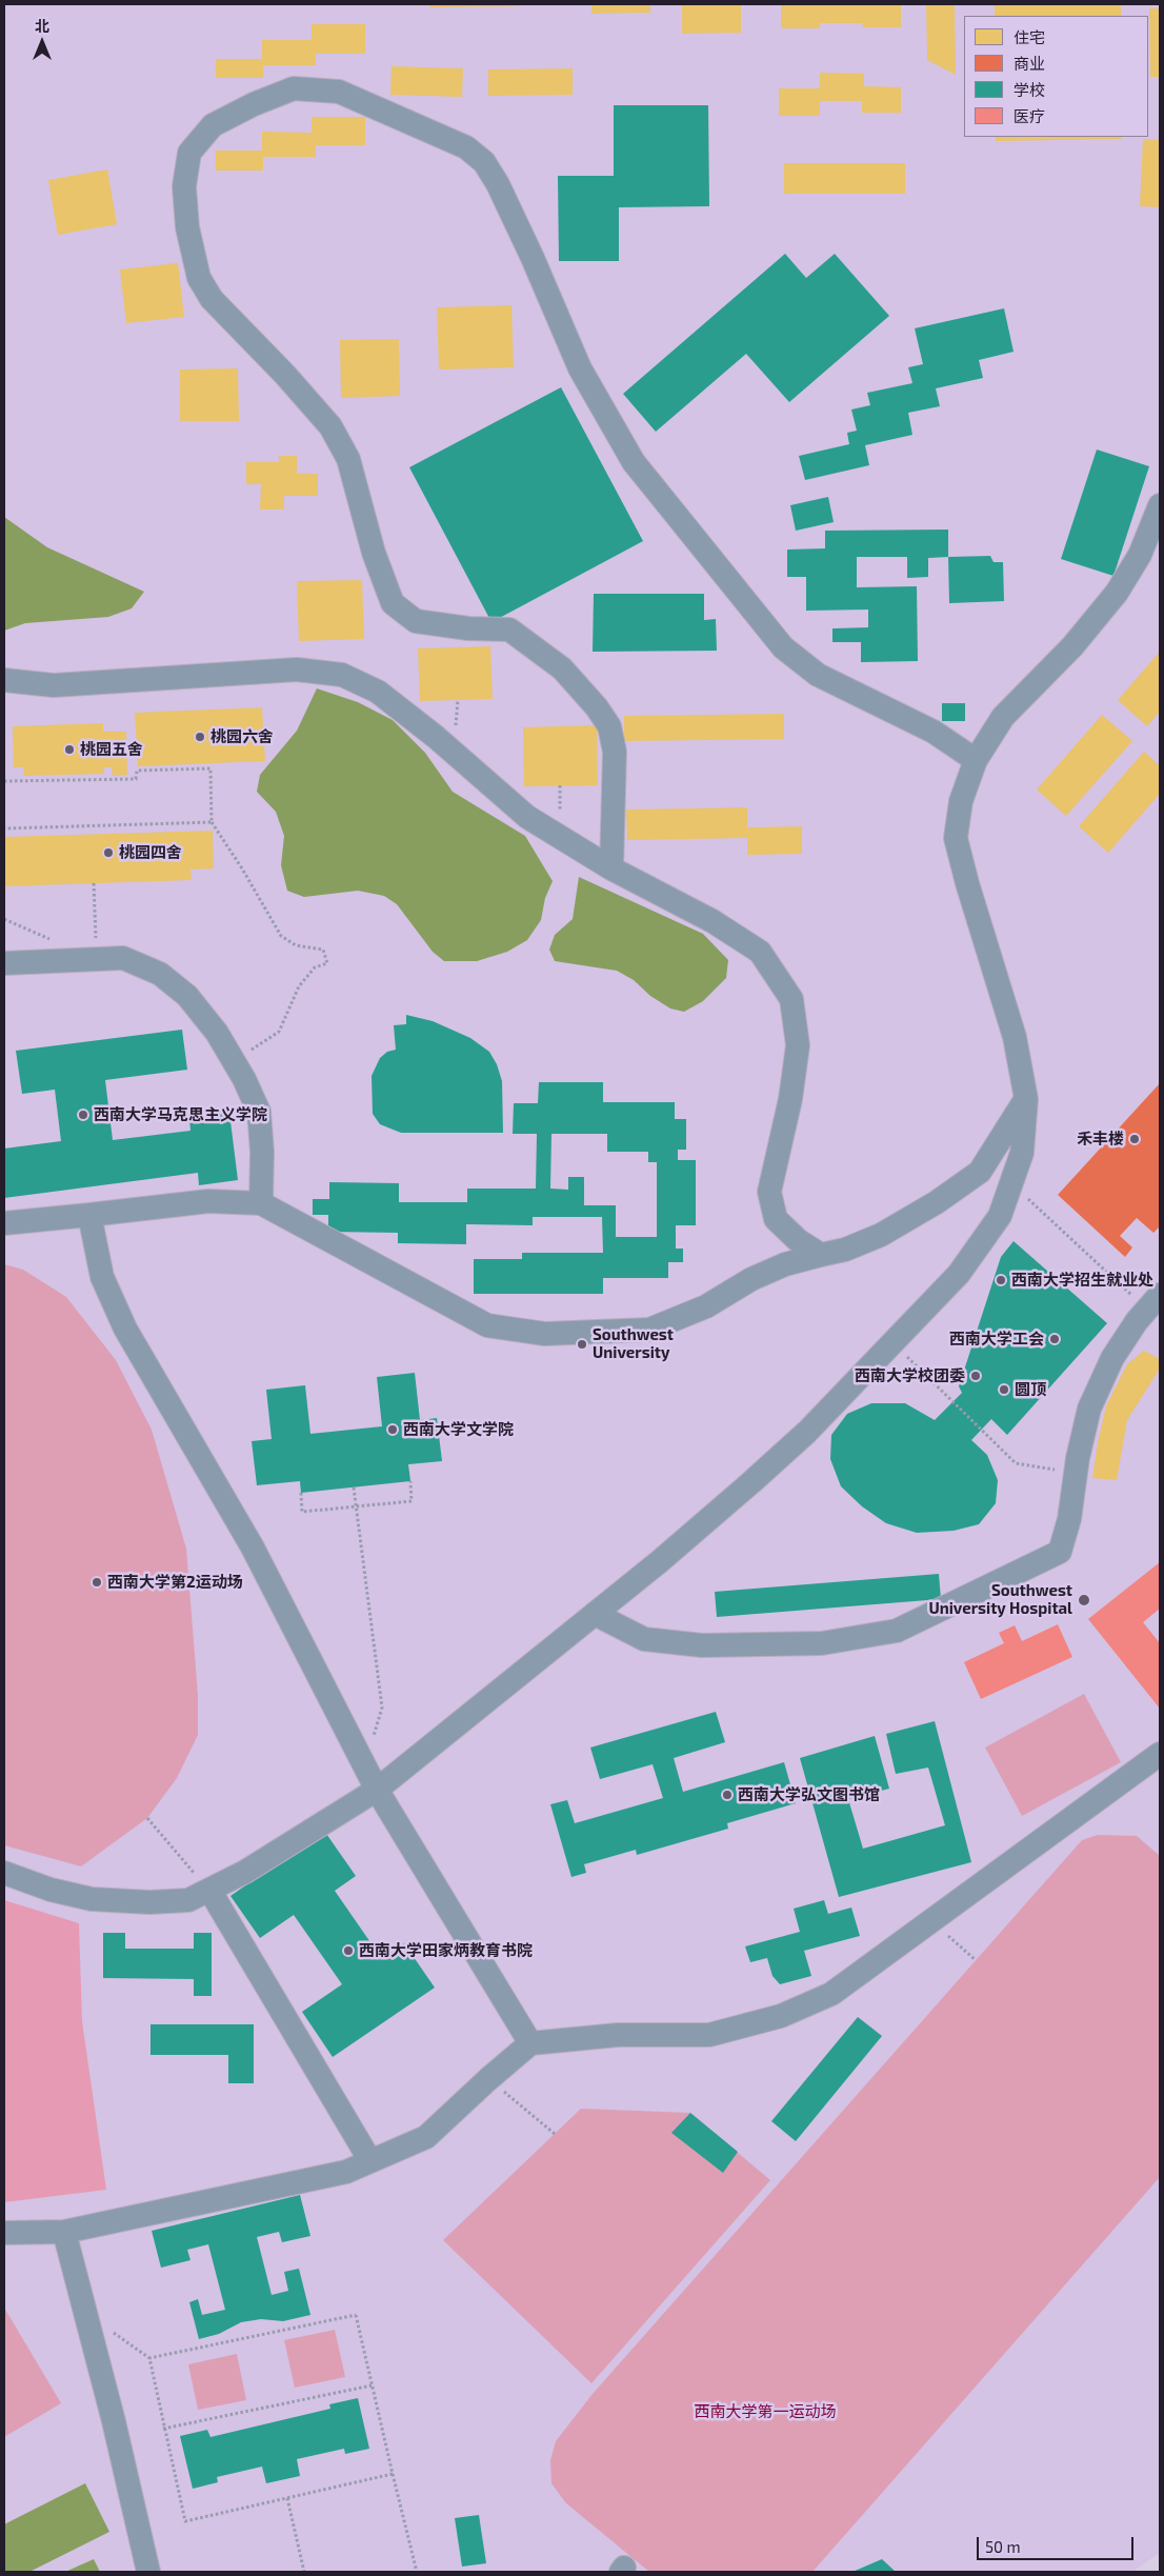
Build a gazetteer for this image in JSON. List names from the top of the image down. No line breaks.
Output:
{"parks":["西南大学第一运动场"],"places":["桃园六舍","桃园五舍","桃园四舍","西南大学马克思主义学院","禾丰楼","西南大学招生就业处","西南大学工会","Southwest University","西南大学校团委","圆顶","西南大学文学院","西南大学第2运动场","Southwest University Hospital","西南大学弘文图书馆","西南大学田家炳教育书院"],"legend":["住宅","商业","学校","医疗"],"scale_bar":"50 m","north":"top"}
